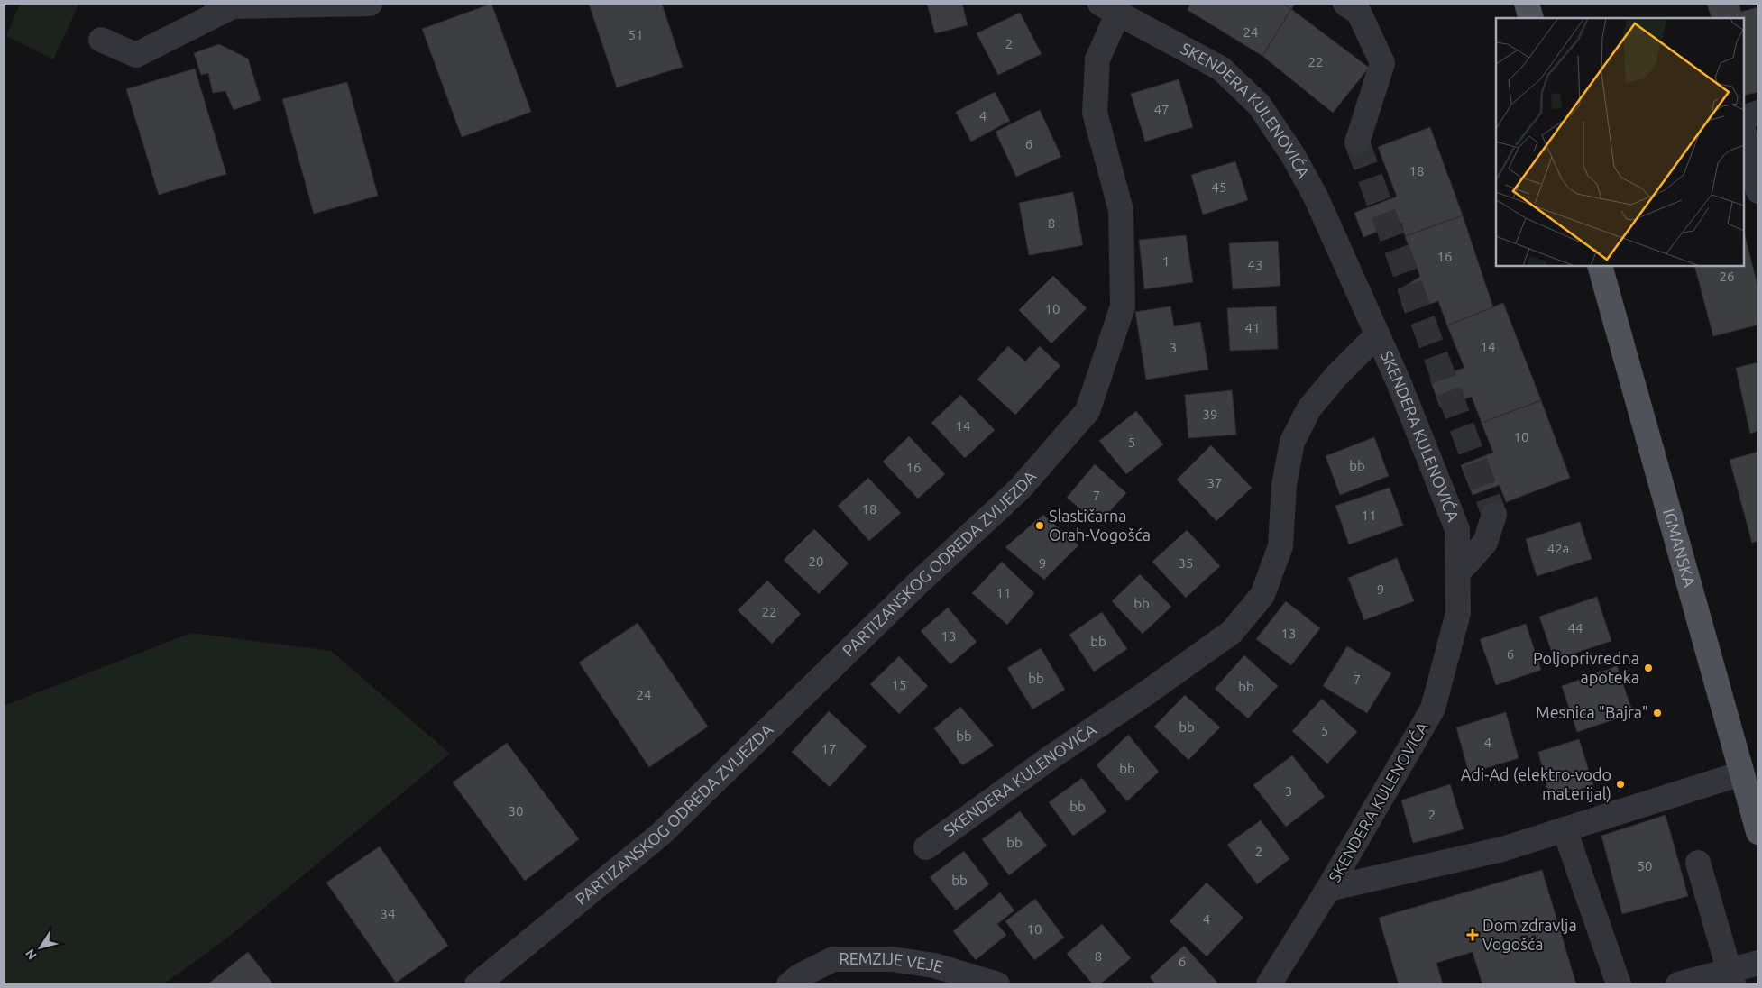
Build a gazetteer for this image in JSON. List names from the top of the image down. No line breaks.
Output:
{"streets":{"main road":["IGMANSKA"],"street":["SKENDERA KULENOVIĆA","PARTIZANSKOG ODREDA ZVIJEZDA","REMZIJE VEJE"]},"crossings":[["SKENDERA KULENOVIĆA","IGMANSKA"],["SKENDERA KULENOVIĆA","PARTIZANSKOG ODREDA ZVIJEZDA"]],"places":{"other":["Slastičarna Orah-Vogošća","Poljoprivredna apoteka","Mesnica \"Bajra\"","Adi-Ad (elektro-vodo materijal)"],"health":["Dom zdravlja Vogošća"]},"house_numbers":["24","51","2","22","47","4","6","18","45","8","16","1","43","26","10","41","14","3","39","14","10","5","bb","16","37","7","18","11","42a","20","9","35","9","11","bb","22","44","13","13","bb","6","bb","7","15","bb","24","bb","5","bb","4","17","bb","3","bb","30","2","bb","2","50","bb","34","4","10","8","6"],"north":"bottom left"}
